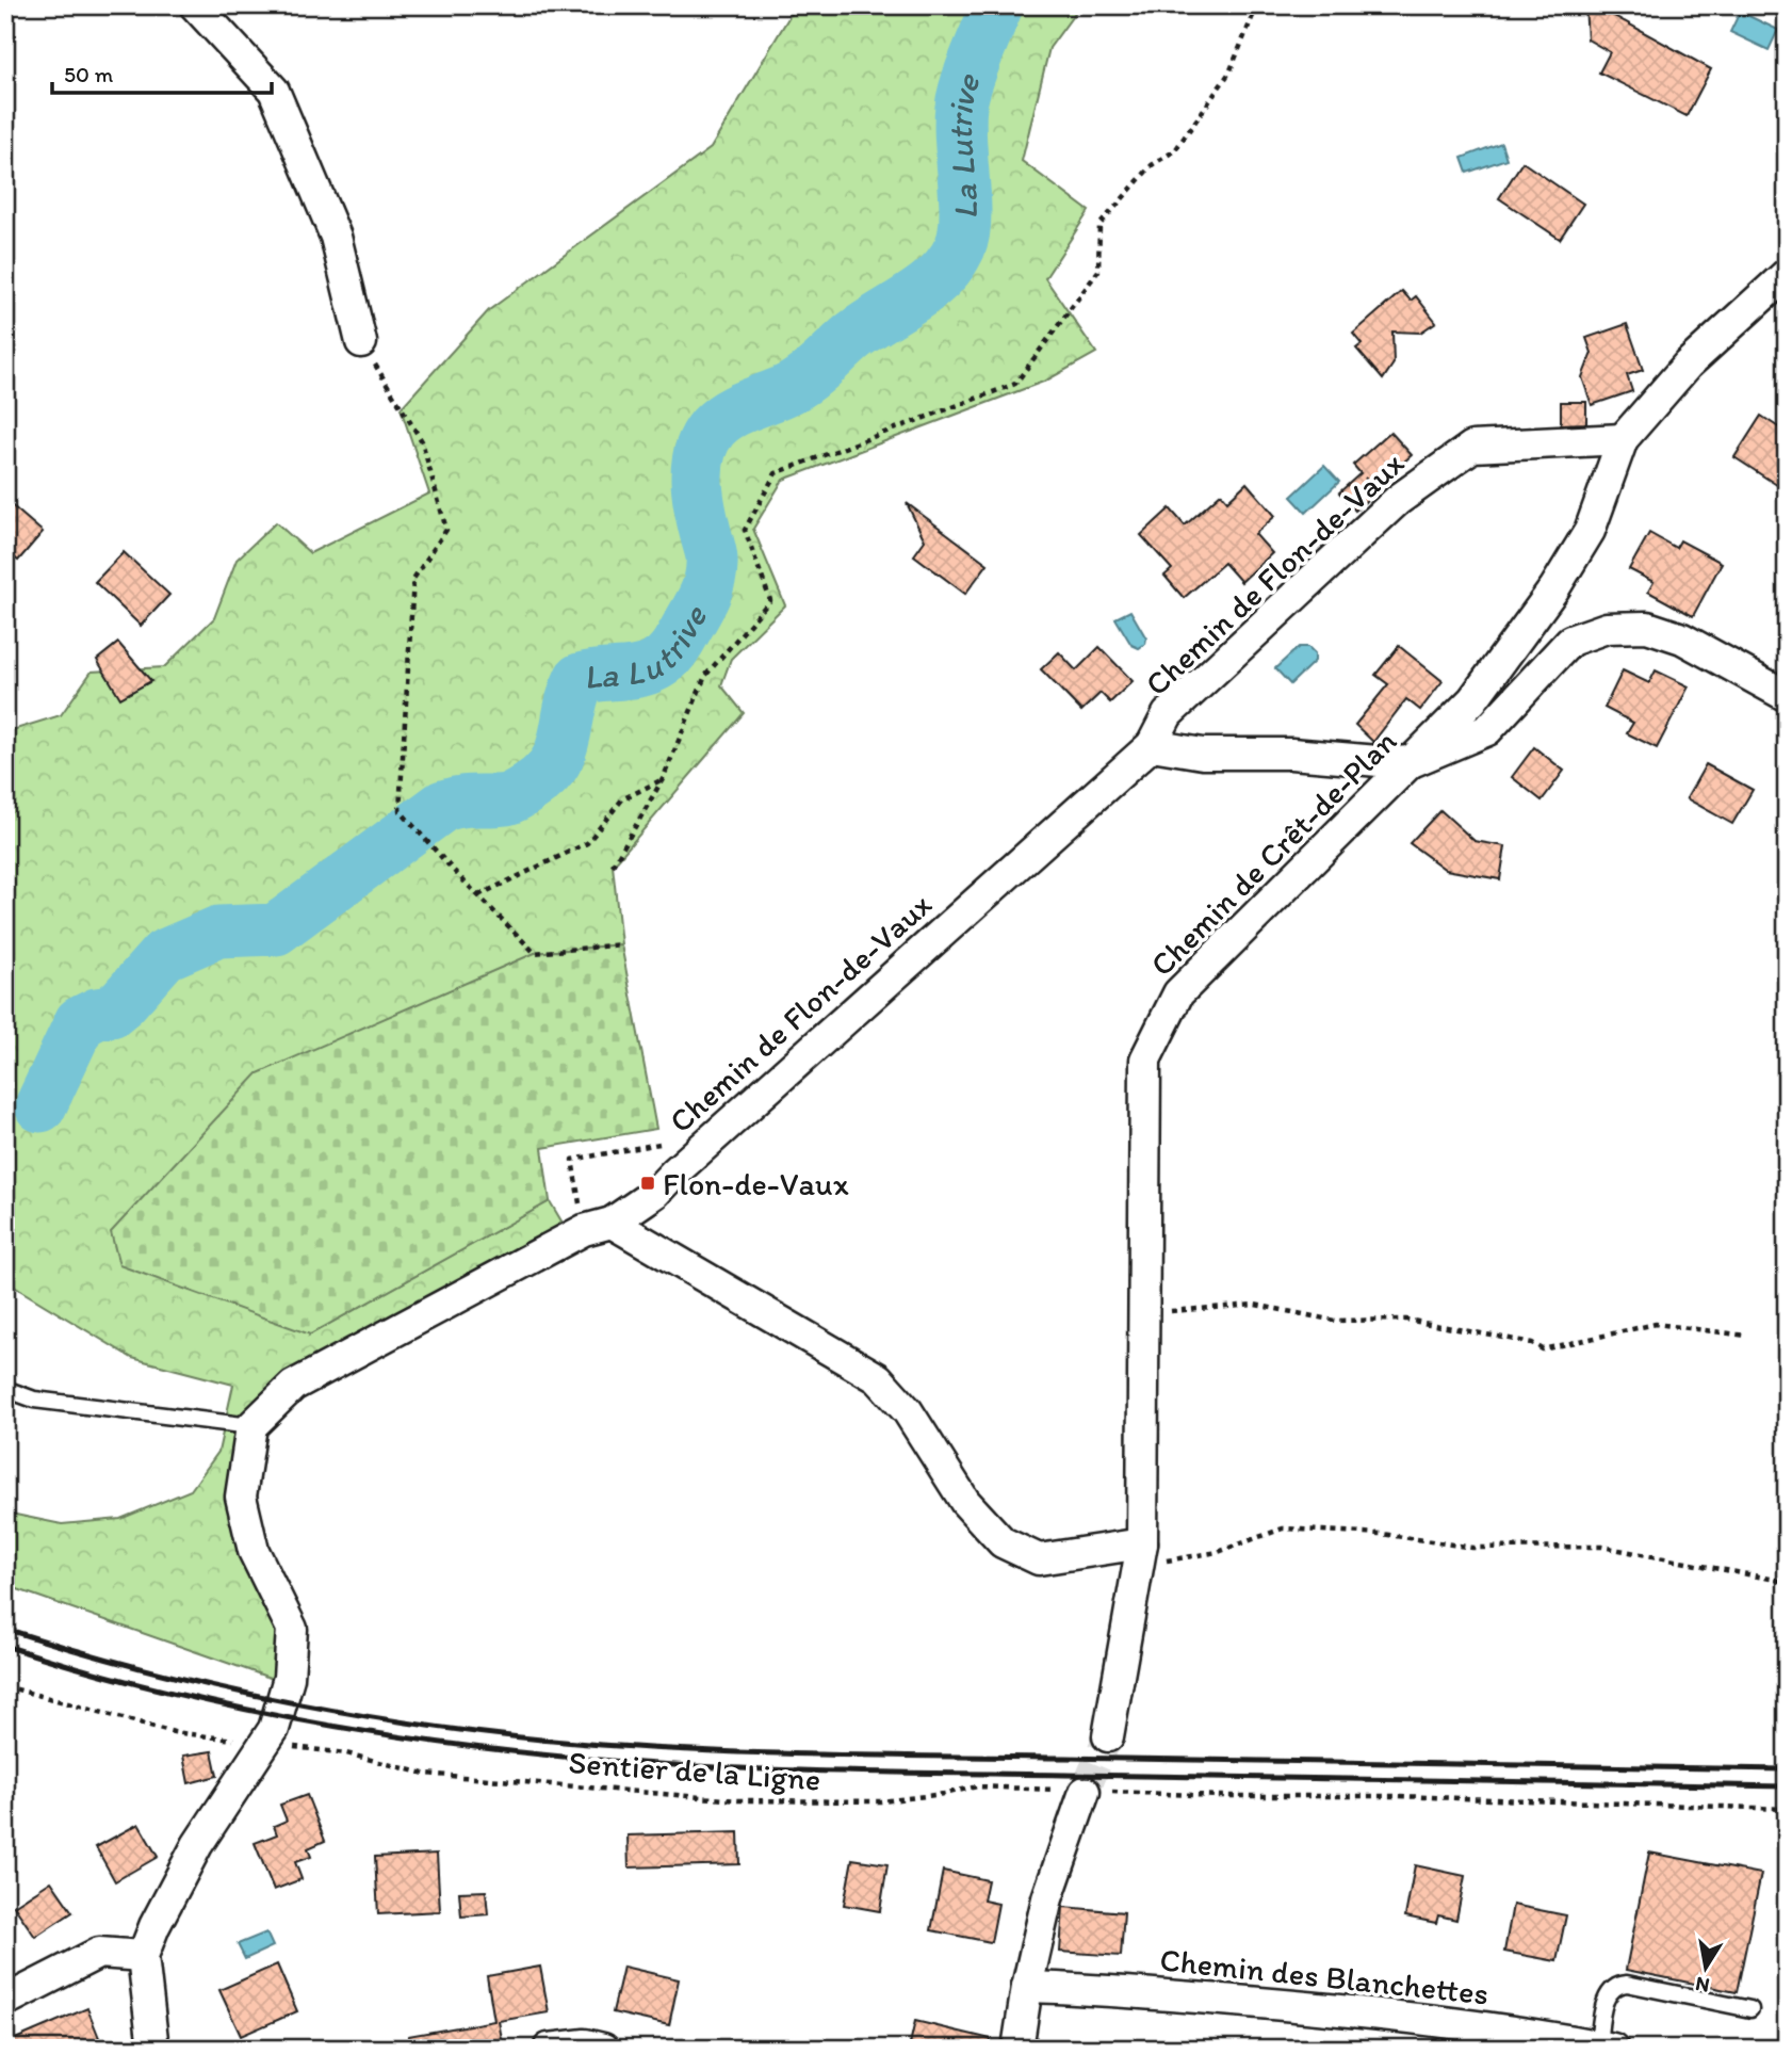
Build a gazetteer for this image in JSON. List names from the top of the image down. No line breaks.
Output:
{"streets":{"street":["Chemin de Flon-de-Vaux","Chemin de Crêt-de-Plan","Chemin des Blanchettes"],"path":["Sentier de la Ligne"]},"crossings":[["Chemin de Flon-de-Vaux","Chemin de Crêt-de-Plan"]],"water":["La Lutrive"],"places":{"transit":["Flon-de-Vaux"]},"scale_bar":"50 m","north":"bottom"}
